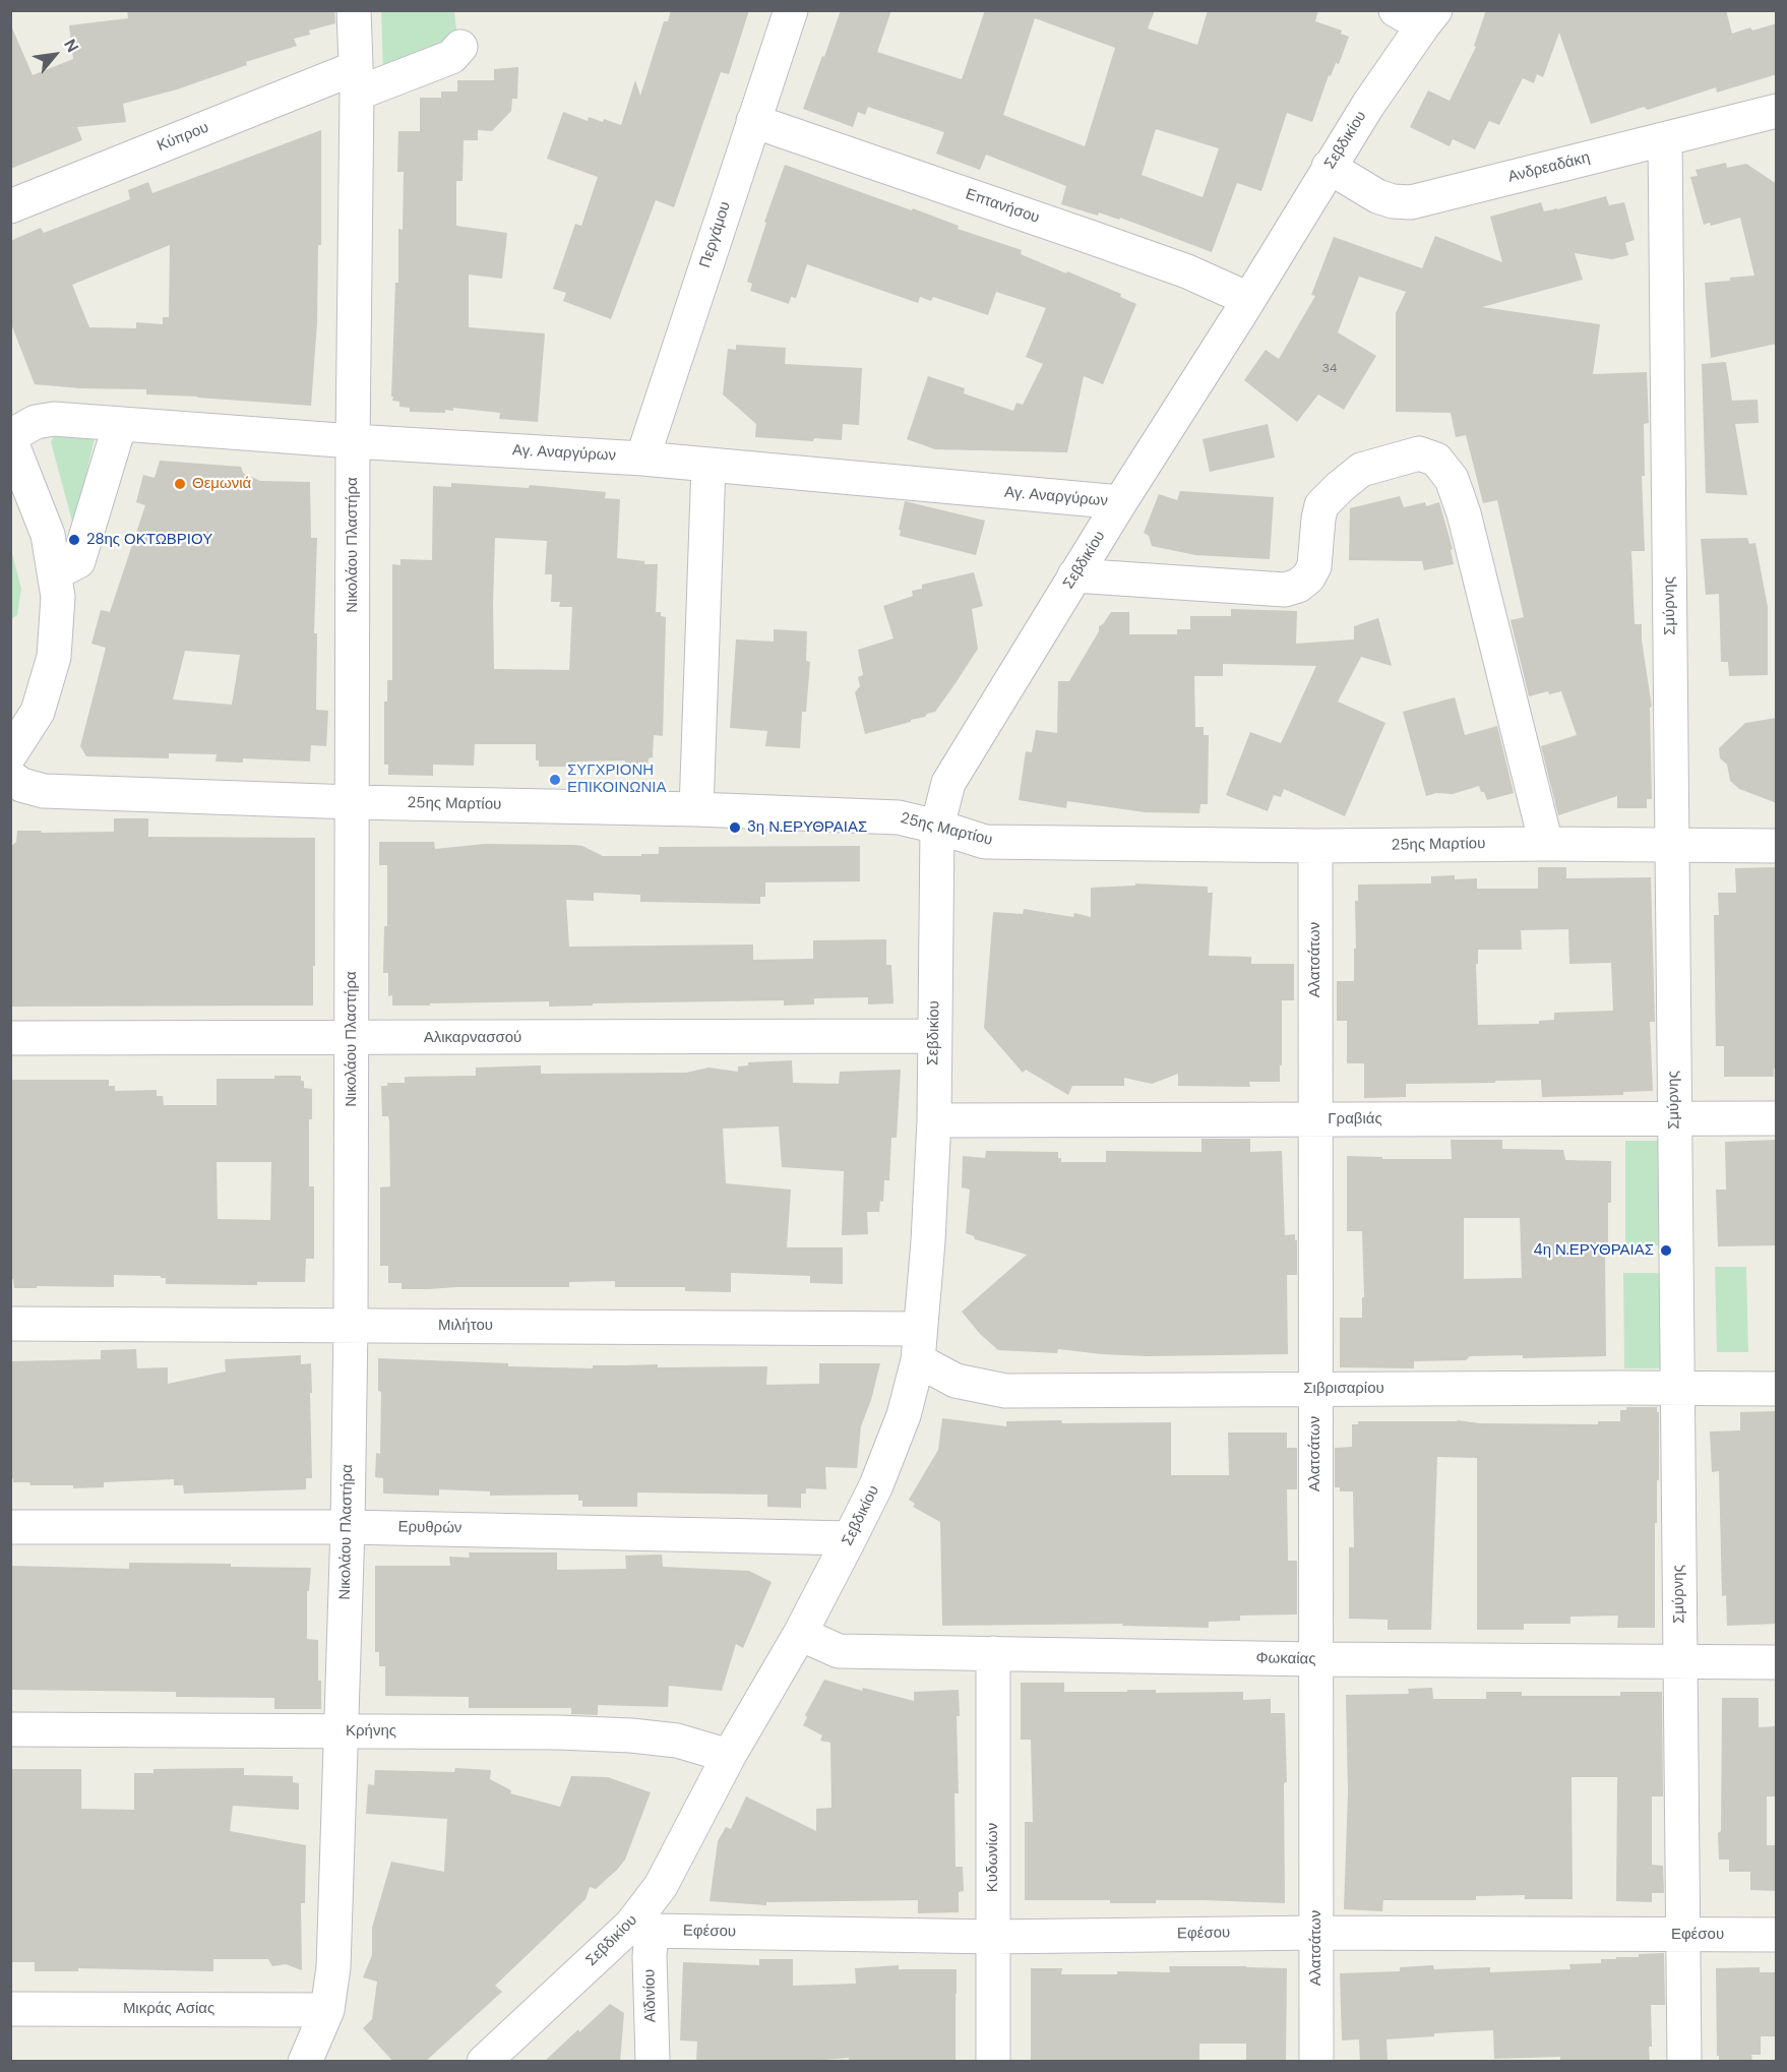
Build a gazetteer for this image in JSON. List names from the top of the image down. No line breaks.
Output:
{"streets":{"street":["Κύπρου","Σεβδικίου","Ανδρεαδάκη","Επτανήσου","Περγάμου","Αγ. Αναργύρων","Νικολάου Πλαστήρα","Σμύρνης","25ης Μαρτίου","Αλατσάτων","Αλικαρνασσού","Γραβιάς","Μιλήτου","Σιβρισαρίου","Ερυθρών","Φωκαίας","Κρήνης","Κυδωνίων","Εφέσου","Αϊδινίου","Μικράς Ασίας"]},"crossings":[["Κύπρου","Νικολάου Πλαστήρα"],["Σεβδικίου","Ανδρεαδάκη"],["Σεβδικίου","Επτανήσου"],["Σεβδικίου","Αγ. Αναργύρων"],["Σεβδικίου","25ης Μαρτίου"],["Σεβδικίου","Αλικαρνασσού"],["Σεβδικίου","Γραβιάς"],["Σεβδικίου","Μιλήτου"],["Σεβδικίου","Σιβρισαρίου"],["Σεβδικίου","Ερυθρών"],["Σεβδικίου","Φωκαίας"],["Σεβδικίου","Κρήνης"],["Σεβδικίου","Εφέσου"],["Σεβδικίου","Αϊδινίου"],["Ανδρεαδάκη","Σμύρνης"],["Επτανήσου","Περγάμου"],["Περγάμου","Αγ. Αναργύρων"],["Αγ. Αναργύρων","Νικολάου Πλαστήρα"],["Νικολάου Πλαστήρα","25ης Μαρτίου"],["Νικολάου Πλαστήρα","Αλικαρνασσού"],["Νικολάου Πλαστήρα","Μιλήτου"],["Νικολάου Πλαστήρα","Ερυθρών"],["Νικολάου Πλαστήρα","Κρήνης"],["Νικολάου Πλαστήρα","Μικράς Ασίας"],["Σμύρνης","25ης Μαρτίου"],["Σμύρνης","Γραβιάς"],["Σμύρνης","Σιβρισαρίου"],["Σμύρνης","Φωκαίας"],["Σμύρνης","Εφέσου"],["25ης Μαρτίου","Αλατσάτων"],["Αλατσάτων","Γραβιάς"],["Αλατσάτων","Σιβρισαρίου"],["Αλατσάτων","Φωκαίας"],["Αλατσάτων","Εφέσου"],["Μιλήτου","Σιβρισαρίου"],["Φωκαίας","Κυδωνίων"],["Κυδωνίων","Εφέσου"],["Εφέσου","Αϊδινίου"]],"places":["Θεμωνιά","28ης ΟΚΤΩΒΡΙΟΥ","ΣΥΓΧΡΙΟΝΗ ΕΠΙΚΟΙΝΩΝΙΑ","3η Ν.ΕΡΥΘΡΑΙΑΣ","4η Ν.ΕΡΥΘΡΑΙΑΣ"],"house_numbers":["34"],"north":"top right"}
